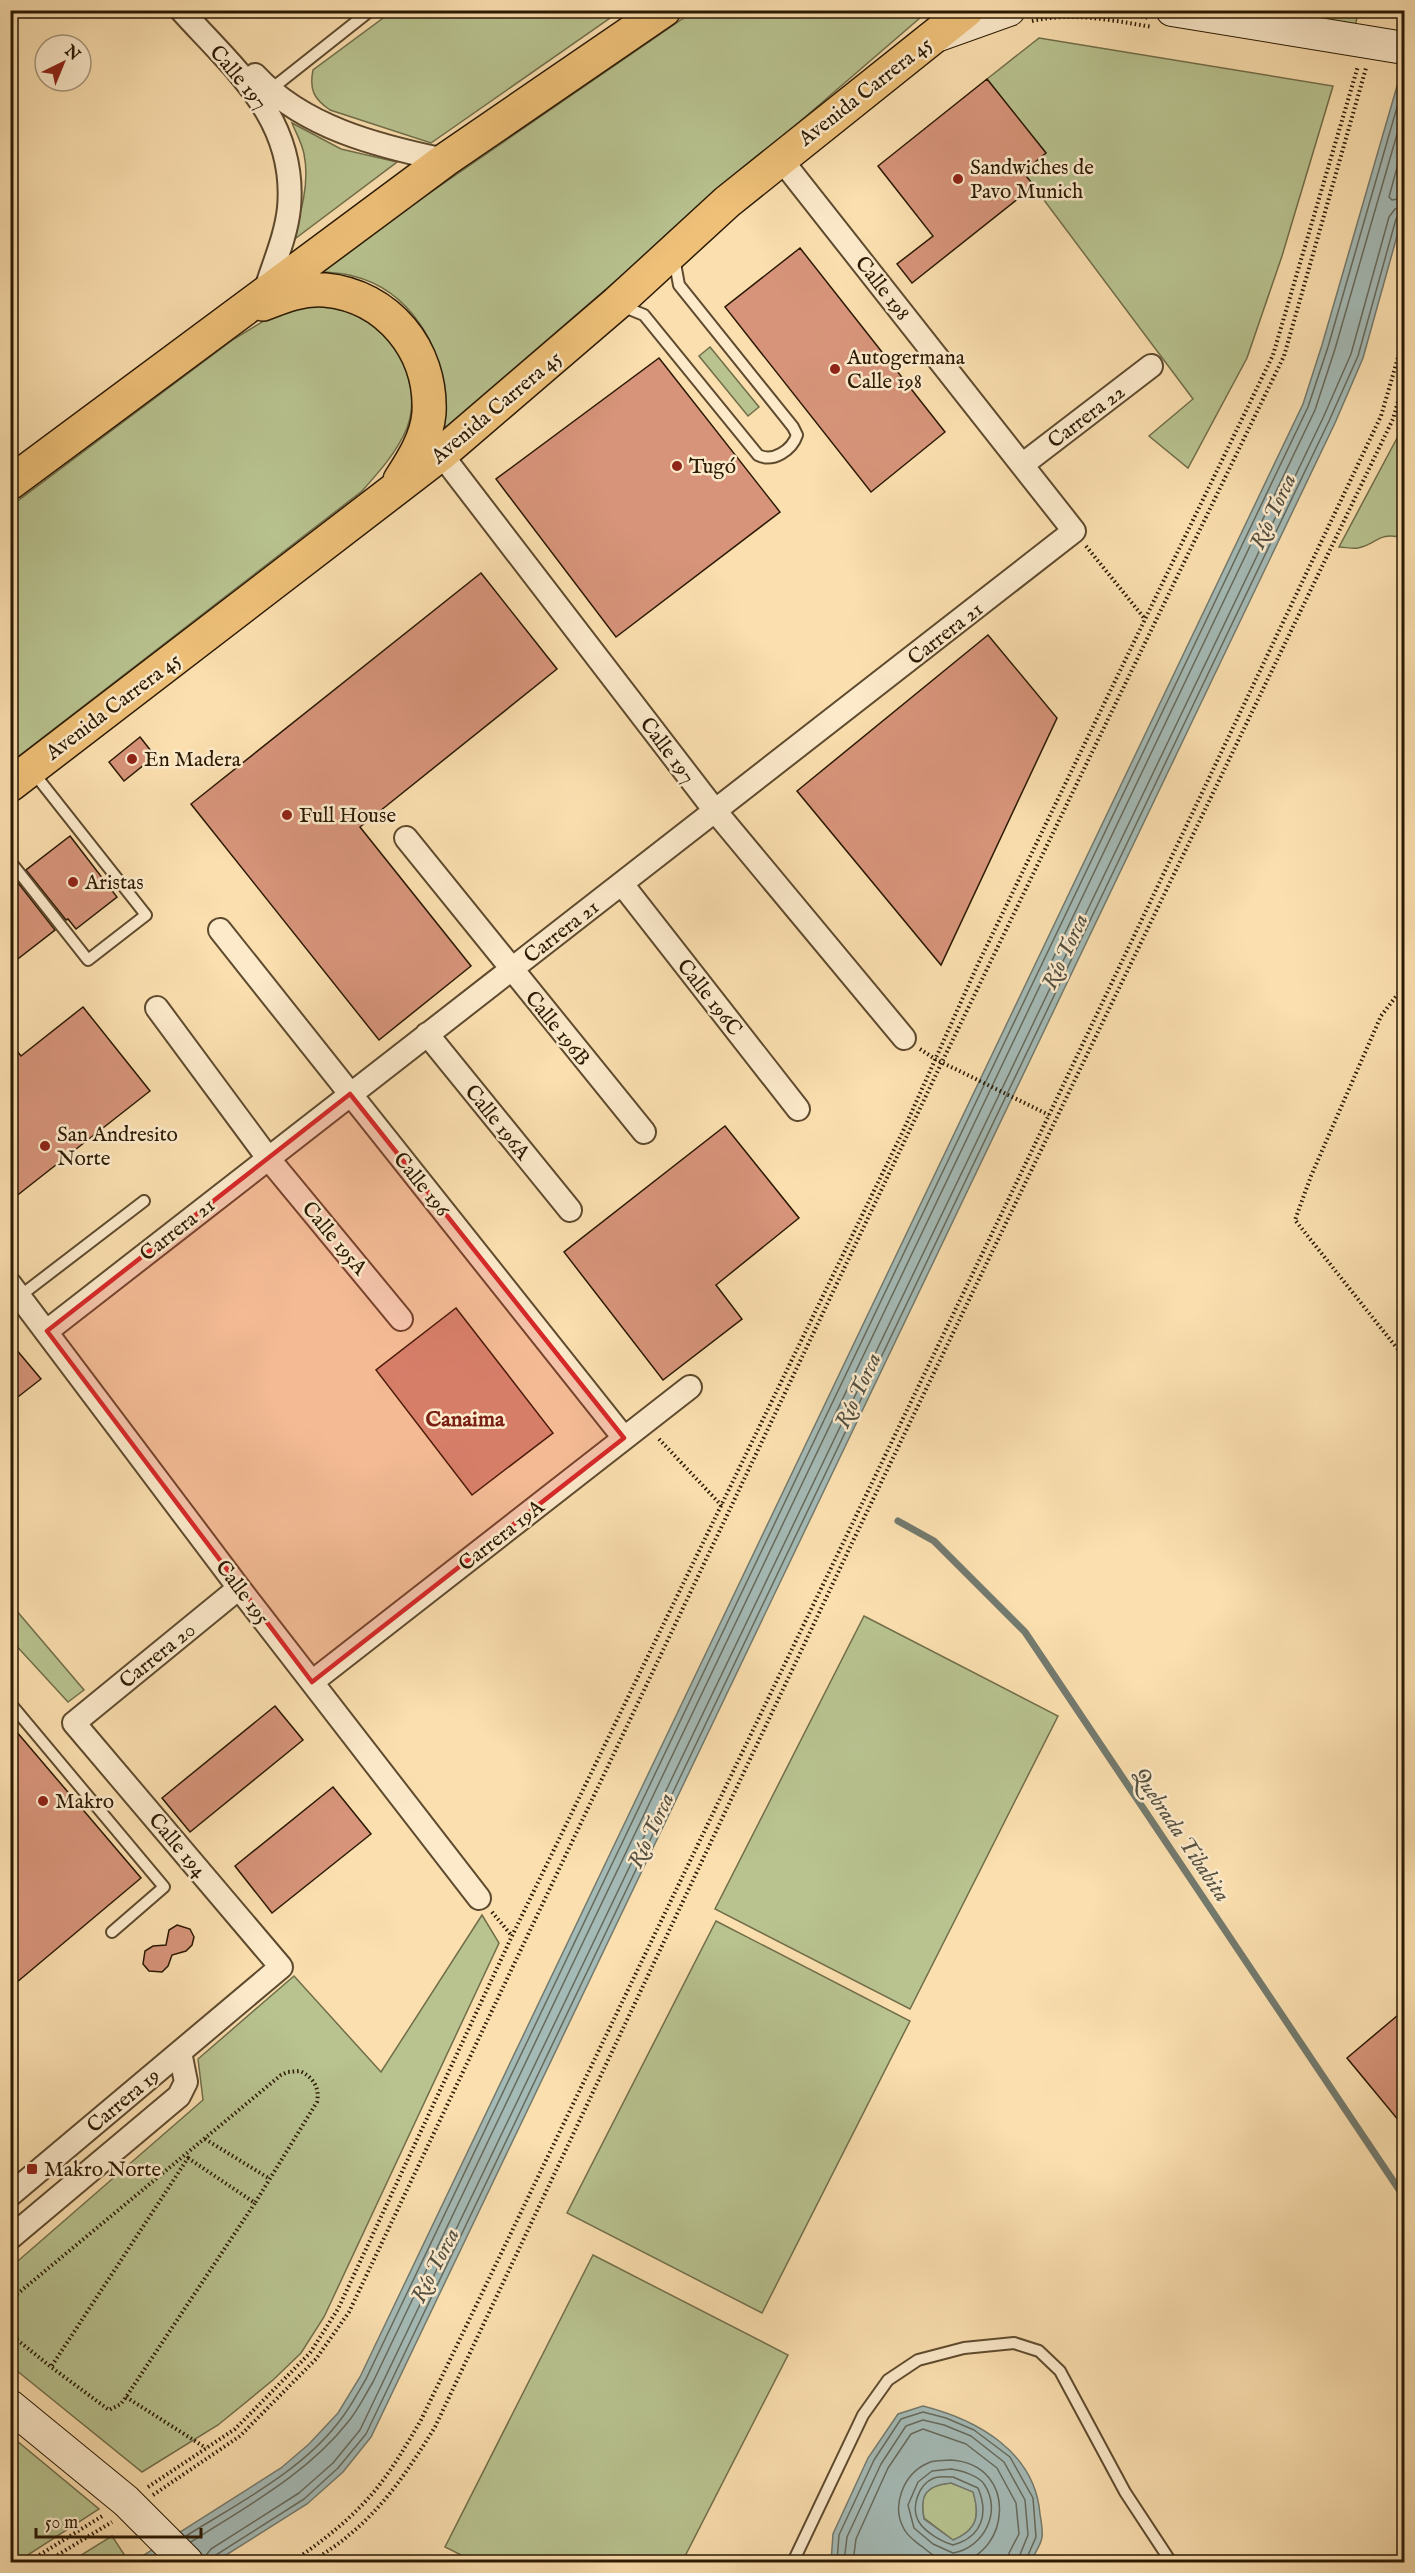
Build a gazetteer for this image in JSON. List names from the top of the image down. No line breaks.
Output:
{"streets":{"highway":["Avenida Carrera 45"],"street":["Calle 197","Calle 198","Carrera 22","Carrera 21","Calle 196C","Calle 196B","Calle 196A","Calle 196","Calle 195A","Carrera 19A","Calle 195","Carrera 20","Calle 194","Carrera 19"]},"crossings":[["Calle 197","Avenida Carrera 45"],["Calle 197","Carrera 21"],["Avenida Carrera 45","Calle 198"],["Calle 198","Carrera 22"],["Calle 198","Carrera 21"],["Carrera 21","Calle 196C"],["Carrera 21","Calle 196B"],["Carrera 21","Calle 196A"],["Carrera 21","Calle 196"],["Carrera 21","Calle 195A"],["Carrera 21","Calle 195"],["Calle 196","Carrera 19A"],["Carrera 19A","Calle 195"],["Calle 195","Carrera 20"],["Carrera 20","Calle 194"],["Calle 194","Carrera 19"]],"districts":["Canaima"],"water":["Río Torca","Quebrada Tibabita"],"places":{"other":["Sandwiches de Pavo Munich","Autogermana Calle 198","Tugó","En Madera","Full House","Aristas","San Andresito Norte","Makro"],"transit":["Makro Norte"]},"scale_bar":"50 m","north":"top right"}
